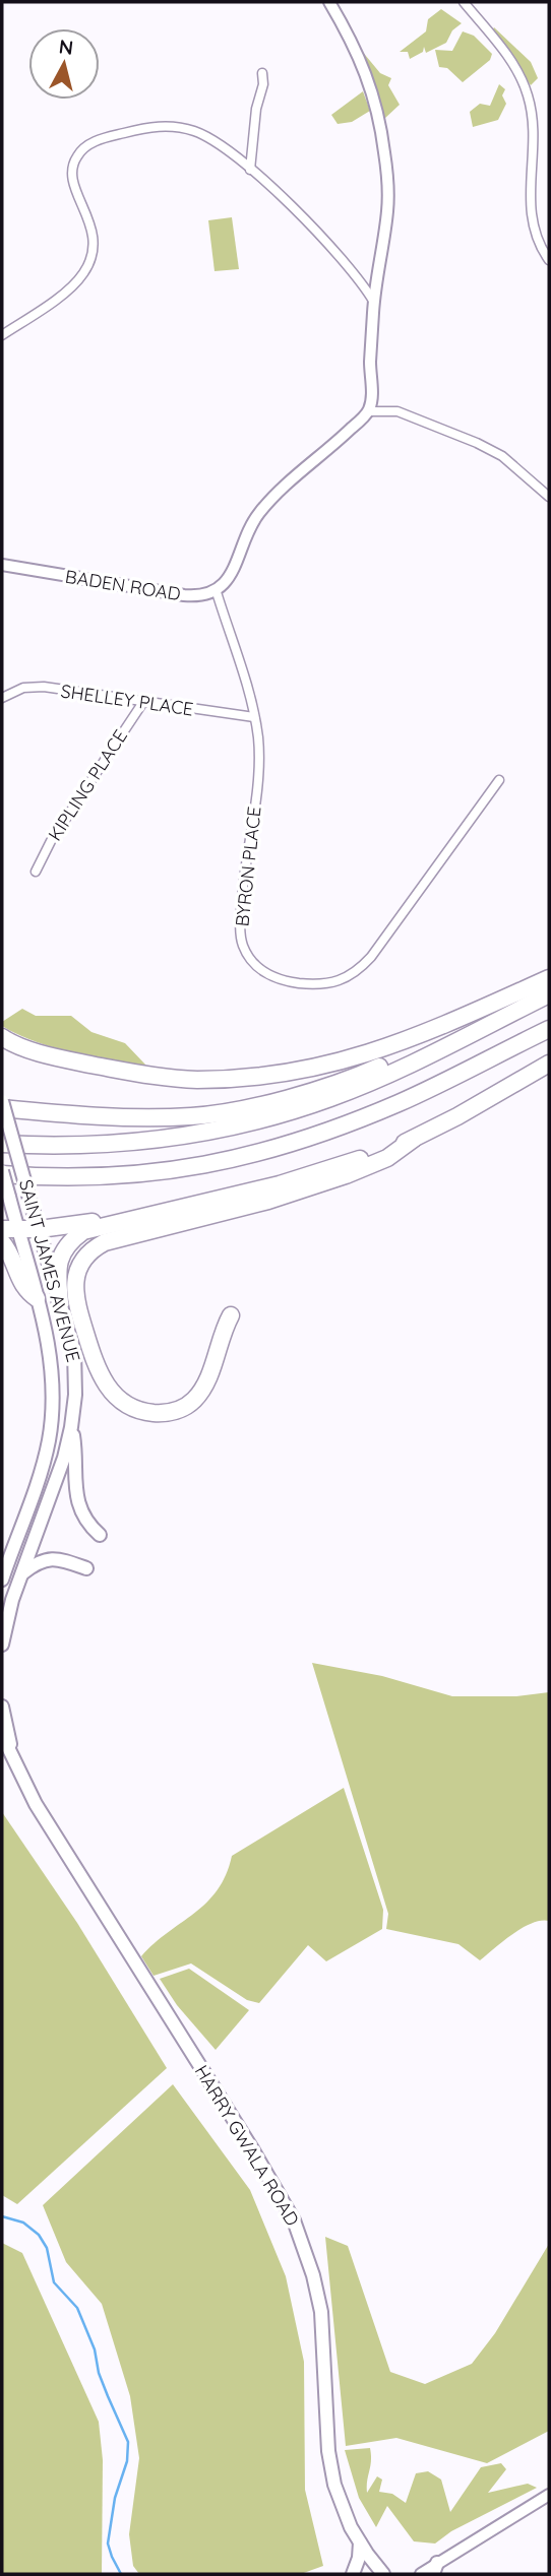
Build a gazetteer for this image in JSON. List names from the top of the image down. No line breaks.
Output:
{"streets":{"main road":["SAINT JAMES AVENUE","HARRY GWALA ROAD"],"street":["BADEN ROAD","SHELLEY PLACE","KIPLING PLACE","BYRON PLACE"]},"crossings":[["BADEN ROAD","BYRON PLACE"],["SHELLEY PLACE","KIPLING PLACE"],["SHELLEY PLACE","BYRON PLACE"]],"north":"top"}
